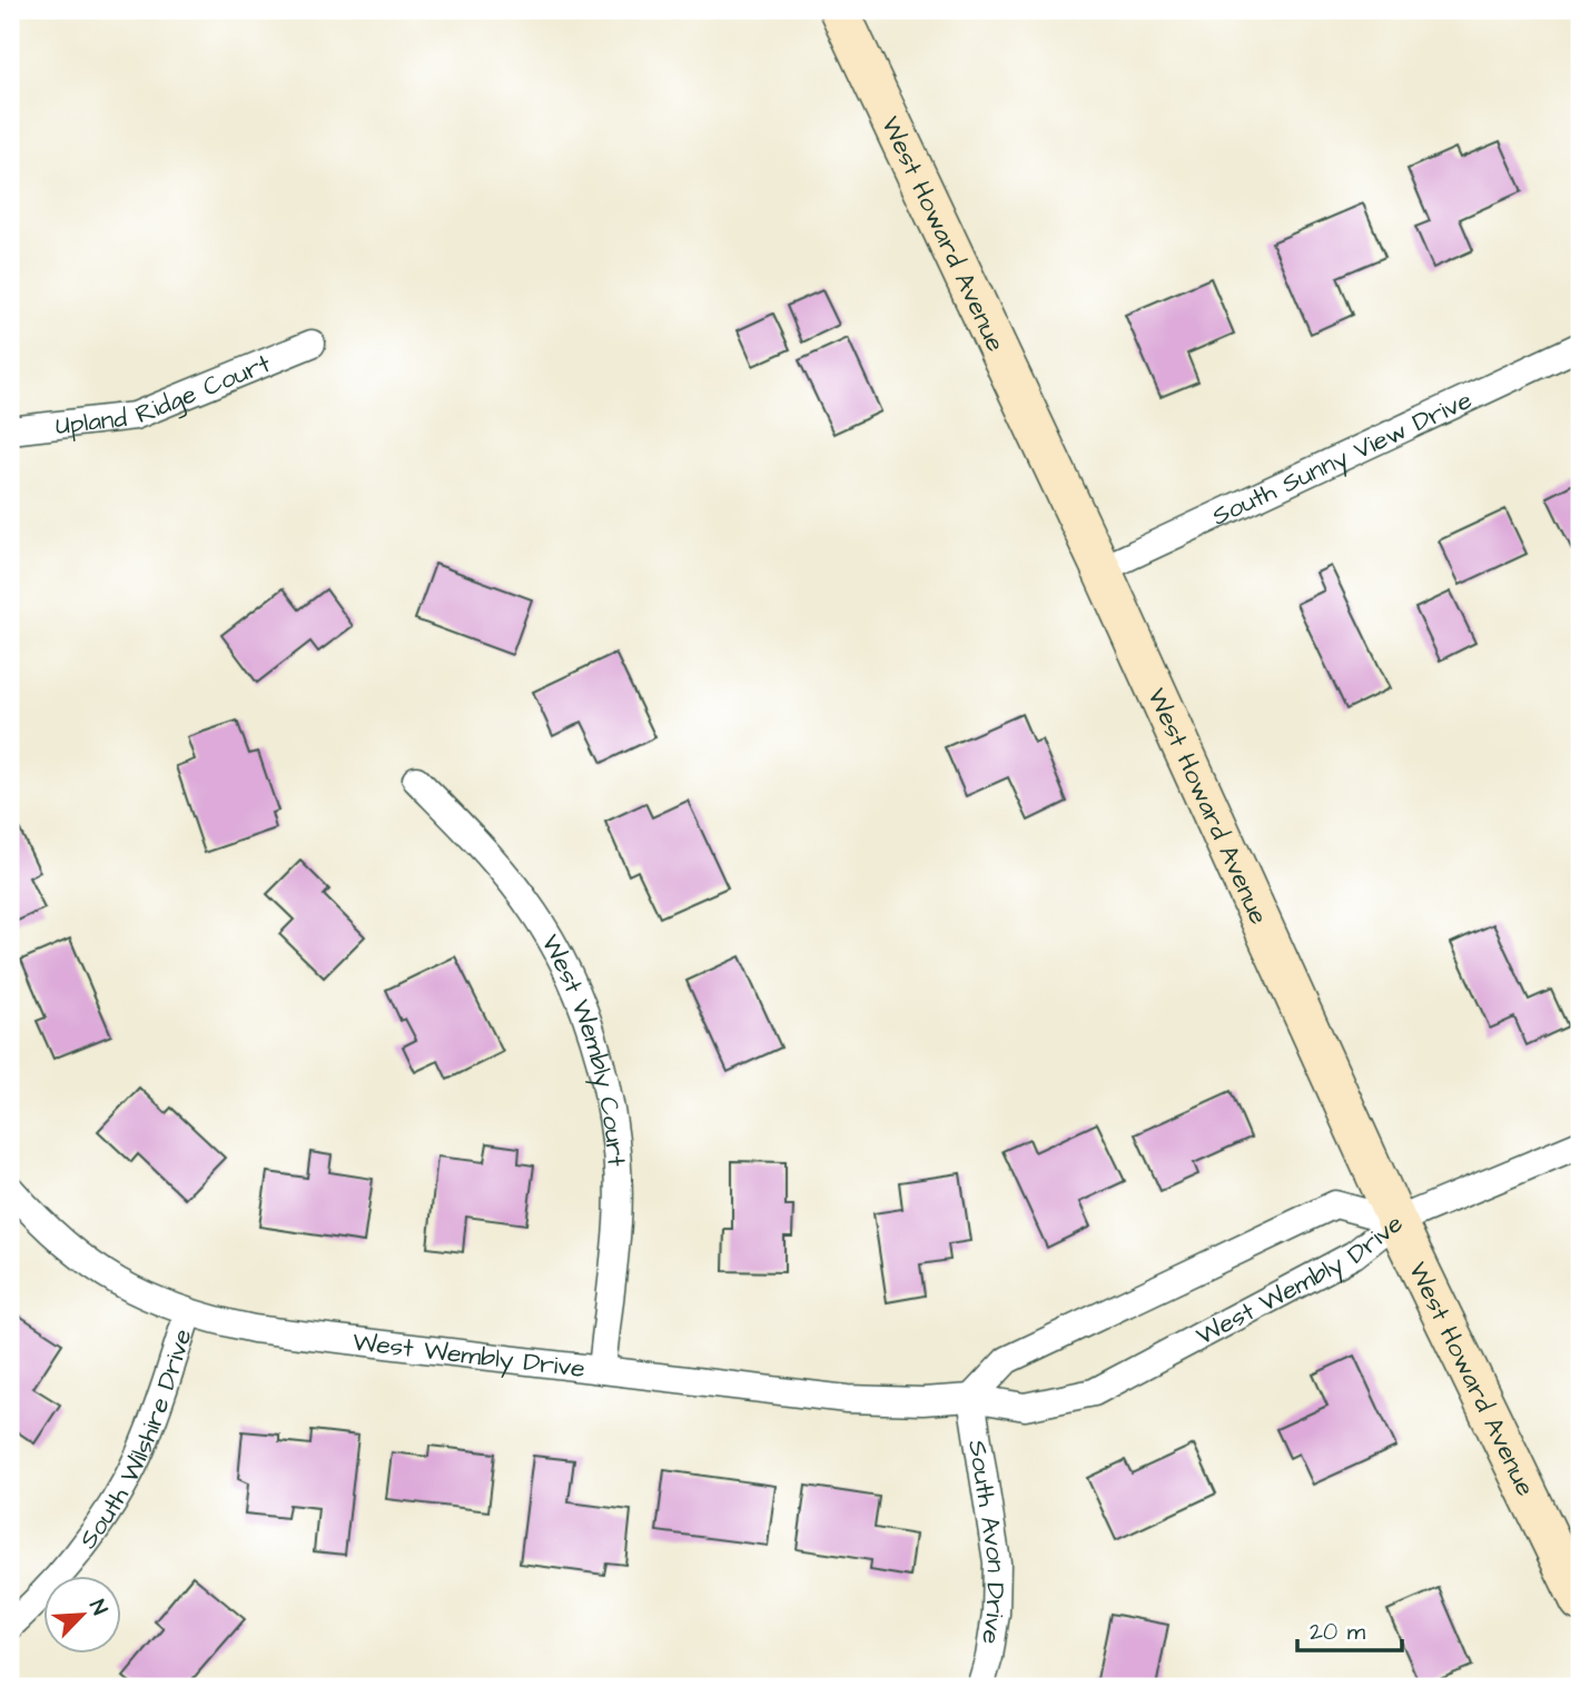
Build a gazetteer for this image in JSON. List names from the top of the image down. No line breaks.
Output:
{"streets":{"street":["West Howard Avenue","Upland Ridge Court","South Sunny View Drive","West Wembly Court","West Wembly Drive","South Wilshire Drive","South Avon Drive"]},"crossings":[["West Howard Avenue","South Sunny View Drive"],["West Howard Avenue","West Wembly Drive"],["West Wembly Court","West Wembly Drive"],["West Wembly Drive","South Wilshire Drive"],["West Wembly Drive","South Avon Drive"]],"scale_bar":"20 m","north":"top right"}
